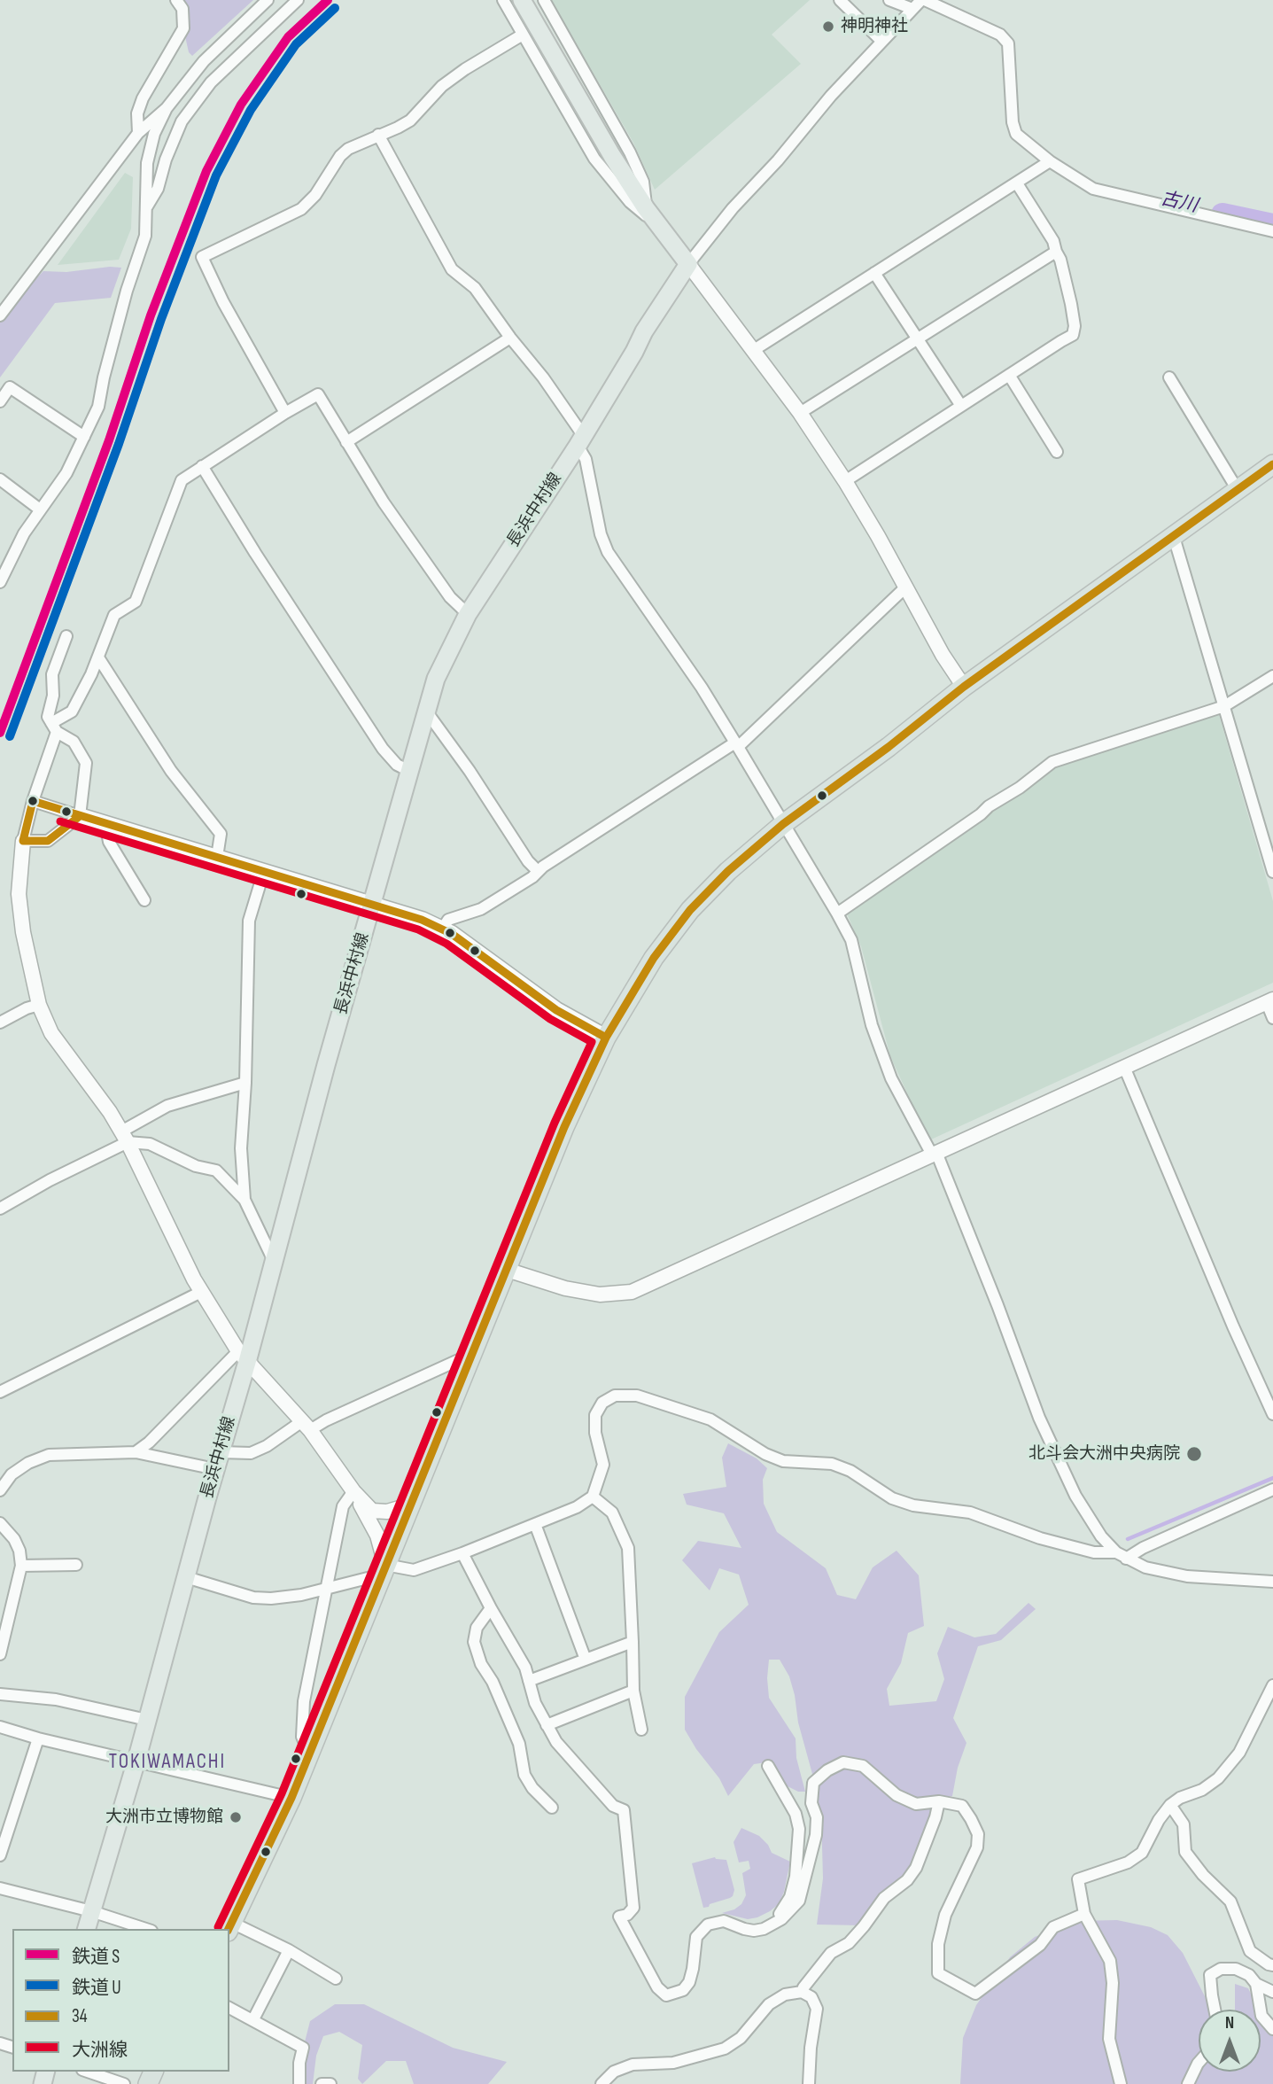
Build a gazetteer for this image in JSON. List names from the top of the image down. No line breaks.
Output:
{"streets":{"main road":["長浜中村線"]},"districts":["TOKIWAMACHI"],"water":["古川"],"places":["神明神社","北斗会大洲中央病院","大洲市立博物館"],"lines":["rail line S","rail line U","transit line 34","transit line 大洲線"],"legend":["鉄道 S","鉄道 U","34","大洲線"],"north":"top"}
